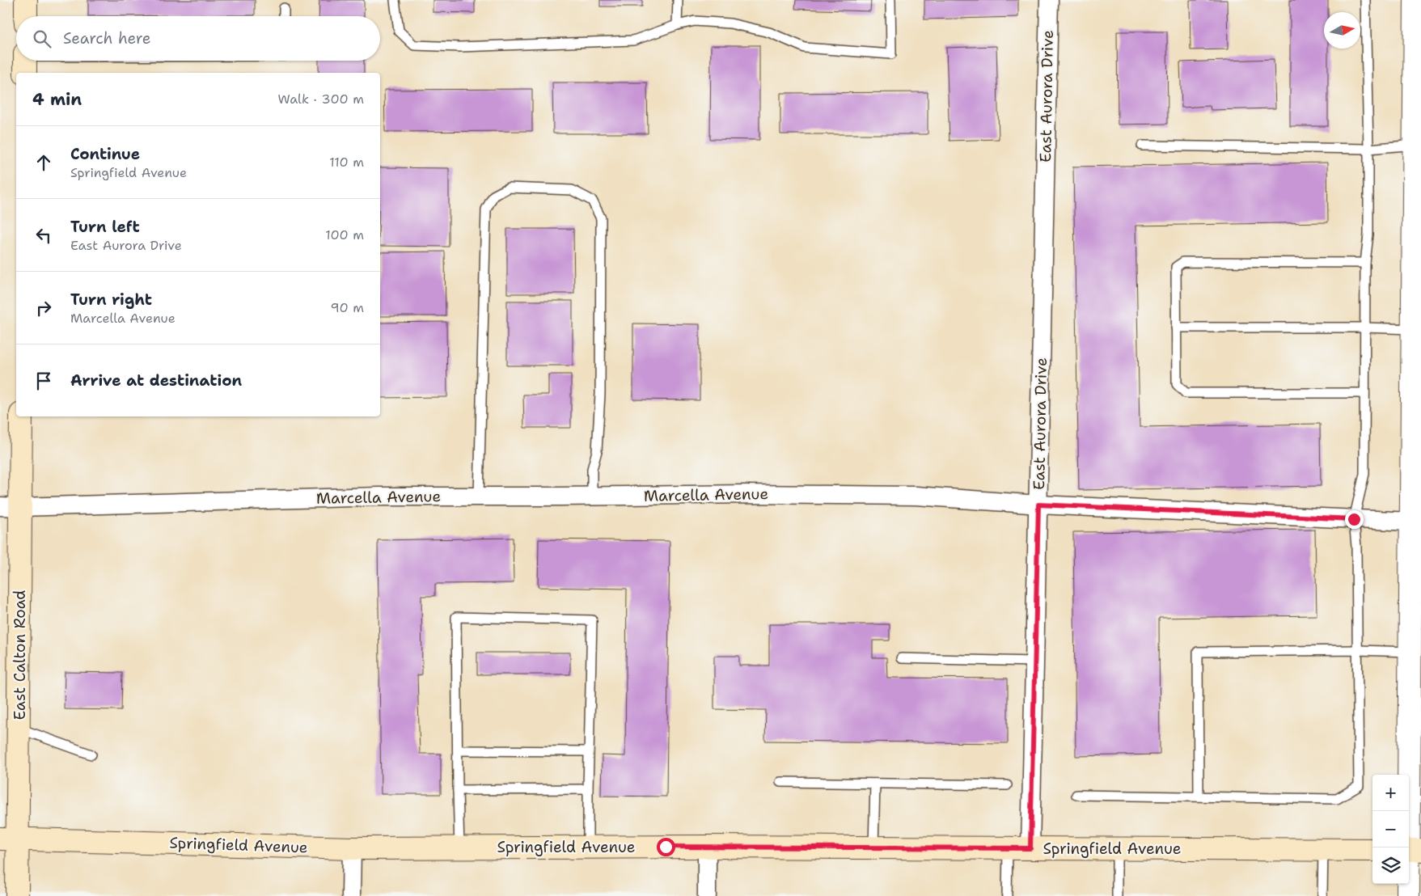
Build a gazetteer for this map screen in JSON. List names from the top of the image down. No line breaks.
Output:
{"streets":{"main road":["East Calton Road","Springfield Avenue"],"street":["East Aurora Drive","Marcella Avenue"]},"crossings":[["East Aurora Drive","Marcella Avenue"],["East Aurora Drive","Springfield Avenue"],["Marcella Avenue","East Calton Road"],["East Calton Road","Springfield Avenue"]],"north":"right","page":{"search":"Search here","heading":["4 min","Walk · 300 m"],"list":[["Continue","Springfield Avenue","110 m"],["Turn left","East Aurora Drive","100 m"],["Turn right","Marcella Avenue","90 m"],"Arrive at destination"],"map_buttons":["+","−"]}}
